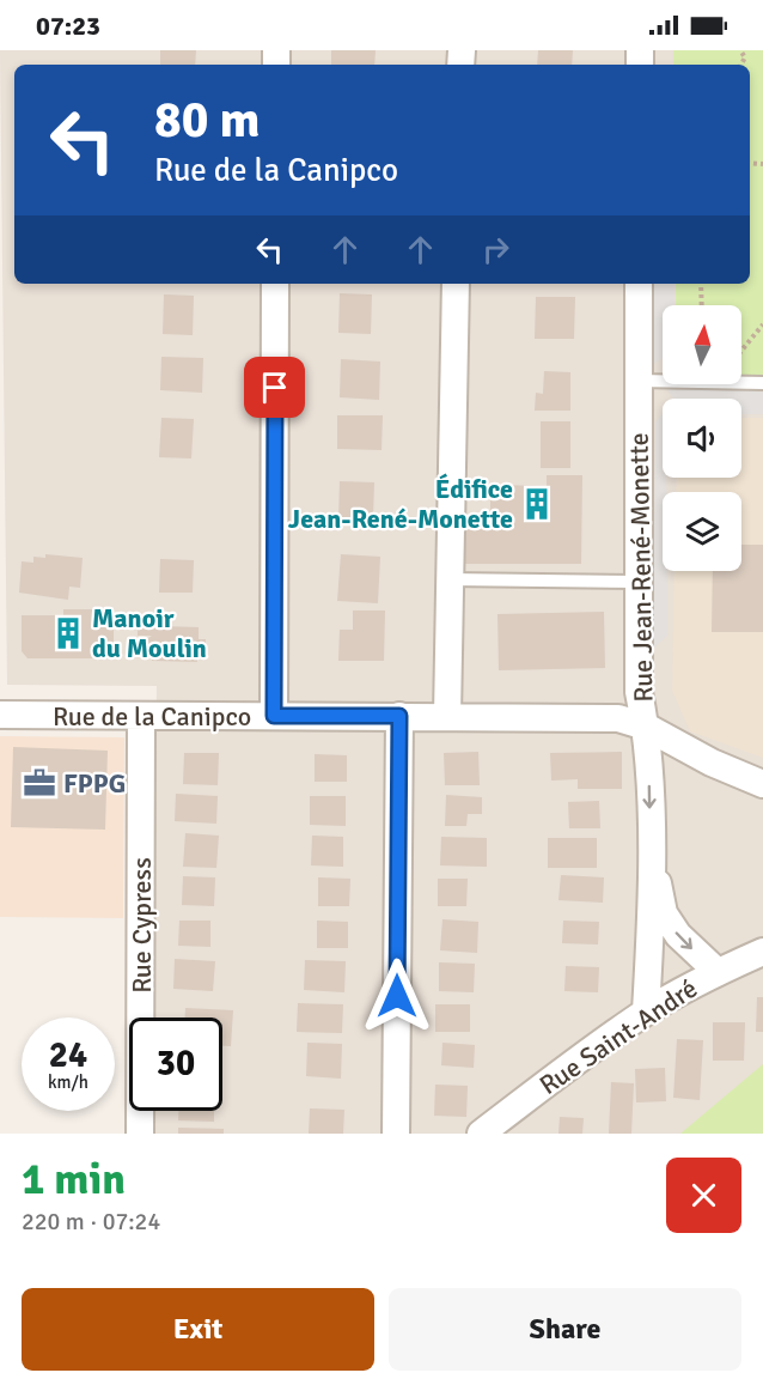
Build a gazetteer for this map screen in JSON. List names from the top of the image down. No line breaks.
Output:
{"streets":{"street":["Rue Jean-René-Monette","Rue de la Canipco","Rue Cypress","Rue Saint-André"]},"crossings":[["Rue Jean-René-Monette","Rue de la Canipco"],["Rue Jean-René-Monette","Rue Saint-André"],["Rue de la Canipco","Rue Cypress"]],"places":{"building":["Édifice Jean-René-Monette","Manoir du Moulin"],"office":["FPPG"]},"north":"top","page":{"status":"07:23","turn":["80 m","Rue de la Canipco"],"speed":"24 km/h","limit":"30","heading":["1 min","220 m · 07:24"],"buttons":["Exit","Share"]}}
